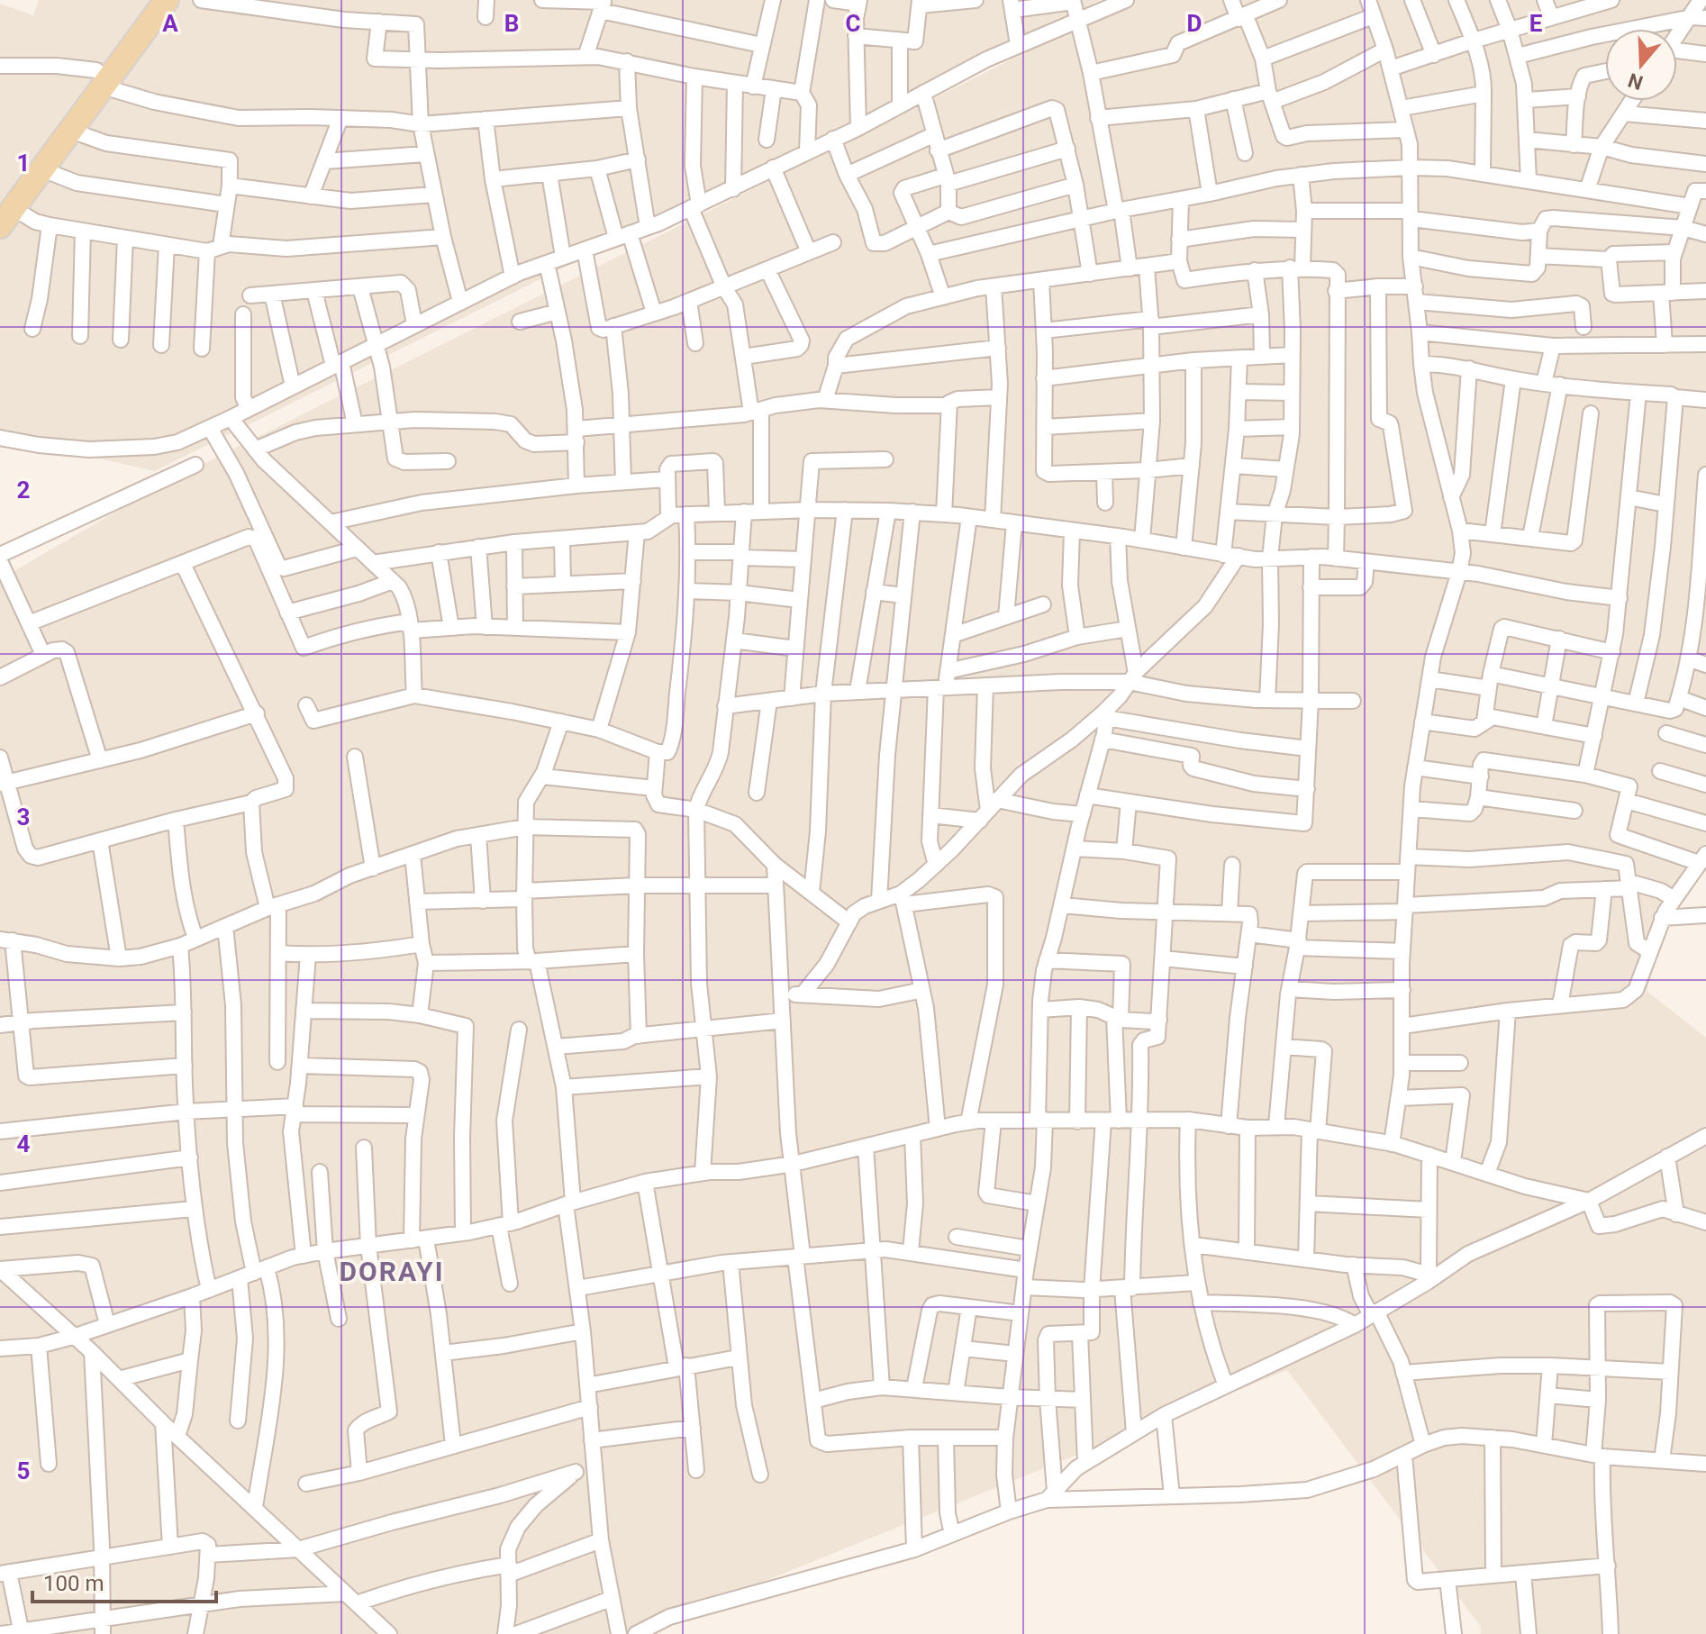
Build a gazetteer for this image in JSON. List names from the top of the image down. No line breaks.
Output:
{"districts":["DORAYI"],"scale_bar":"100 m","north":"bottom","grid":{"columns":["A","B","C","D","E"],"rows":["1","2","3","4","5"]}}
